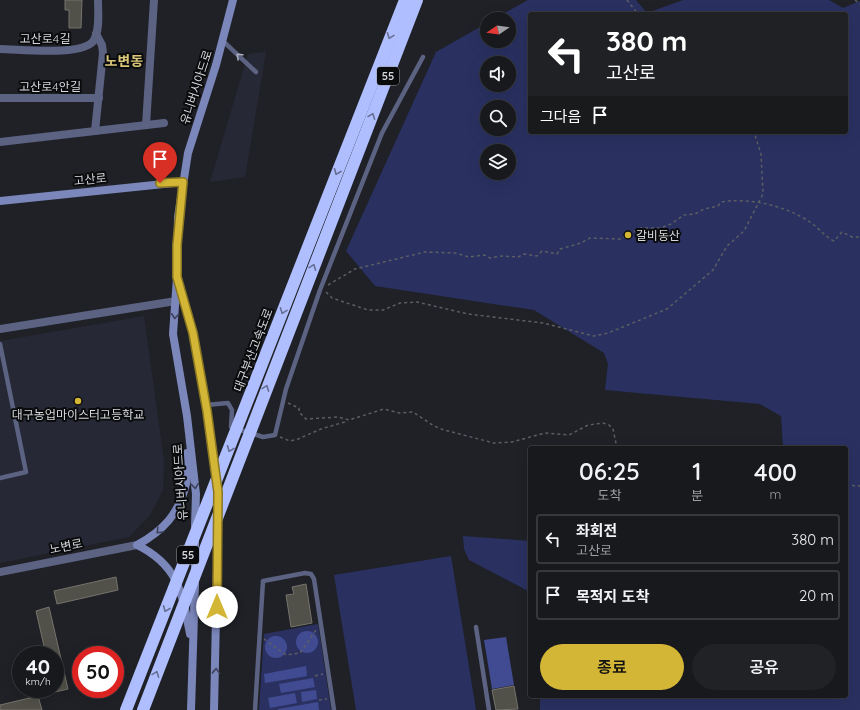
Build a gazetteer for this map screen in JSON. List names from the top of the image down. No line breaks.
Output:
{"streets":{"highway":["55","대구부산고속도로"],"main road":["유니버시아드로","고산로"],"street":["고산로4길","고산로4안길","노변로"]},"crossings":[["유니버시아드로","고산로"]],"districts":["노변동"],"places":["갈비동산","대구농업마이스터고등학교"],"north":"left","page":{"turn":["380 m","고산로"],"then":"그다음","eta":["06:25","도착","1","분","400","m"],"list":[{"name":"좌회전","note":"고산로","value":"380 m"},{"name":"목적지 도착","value":"20 m"}],"buttons":["종료","공유"],"speed":"40 km/h","limit":"50"}}
